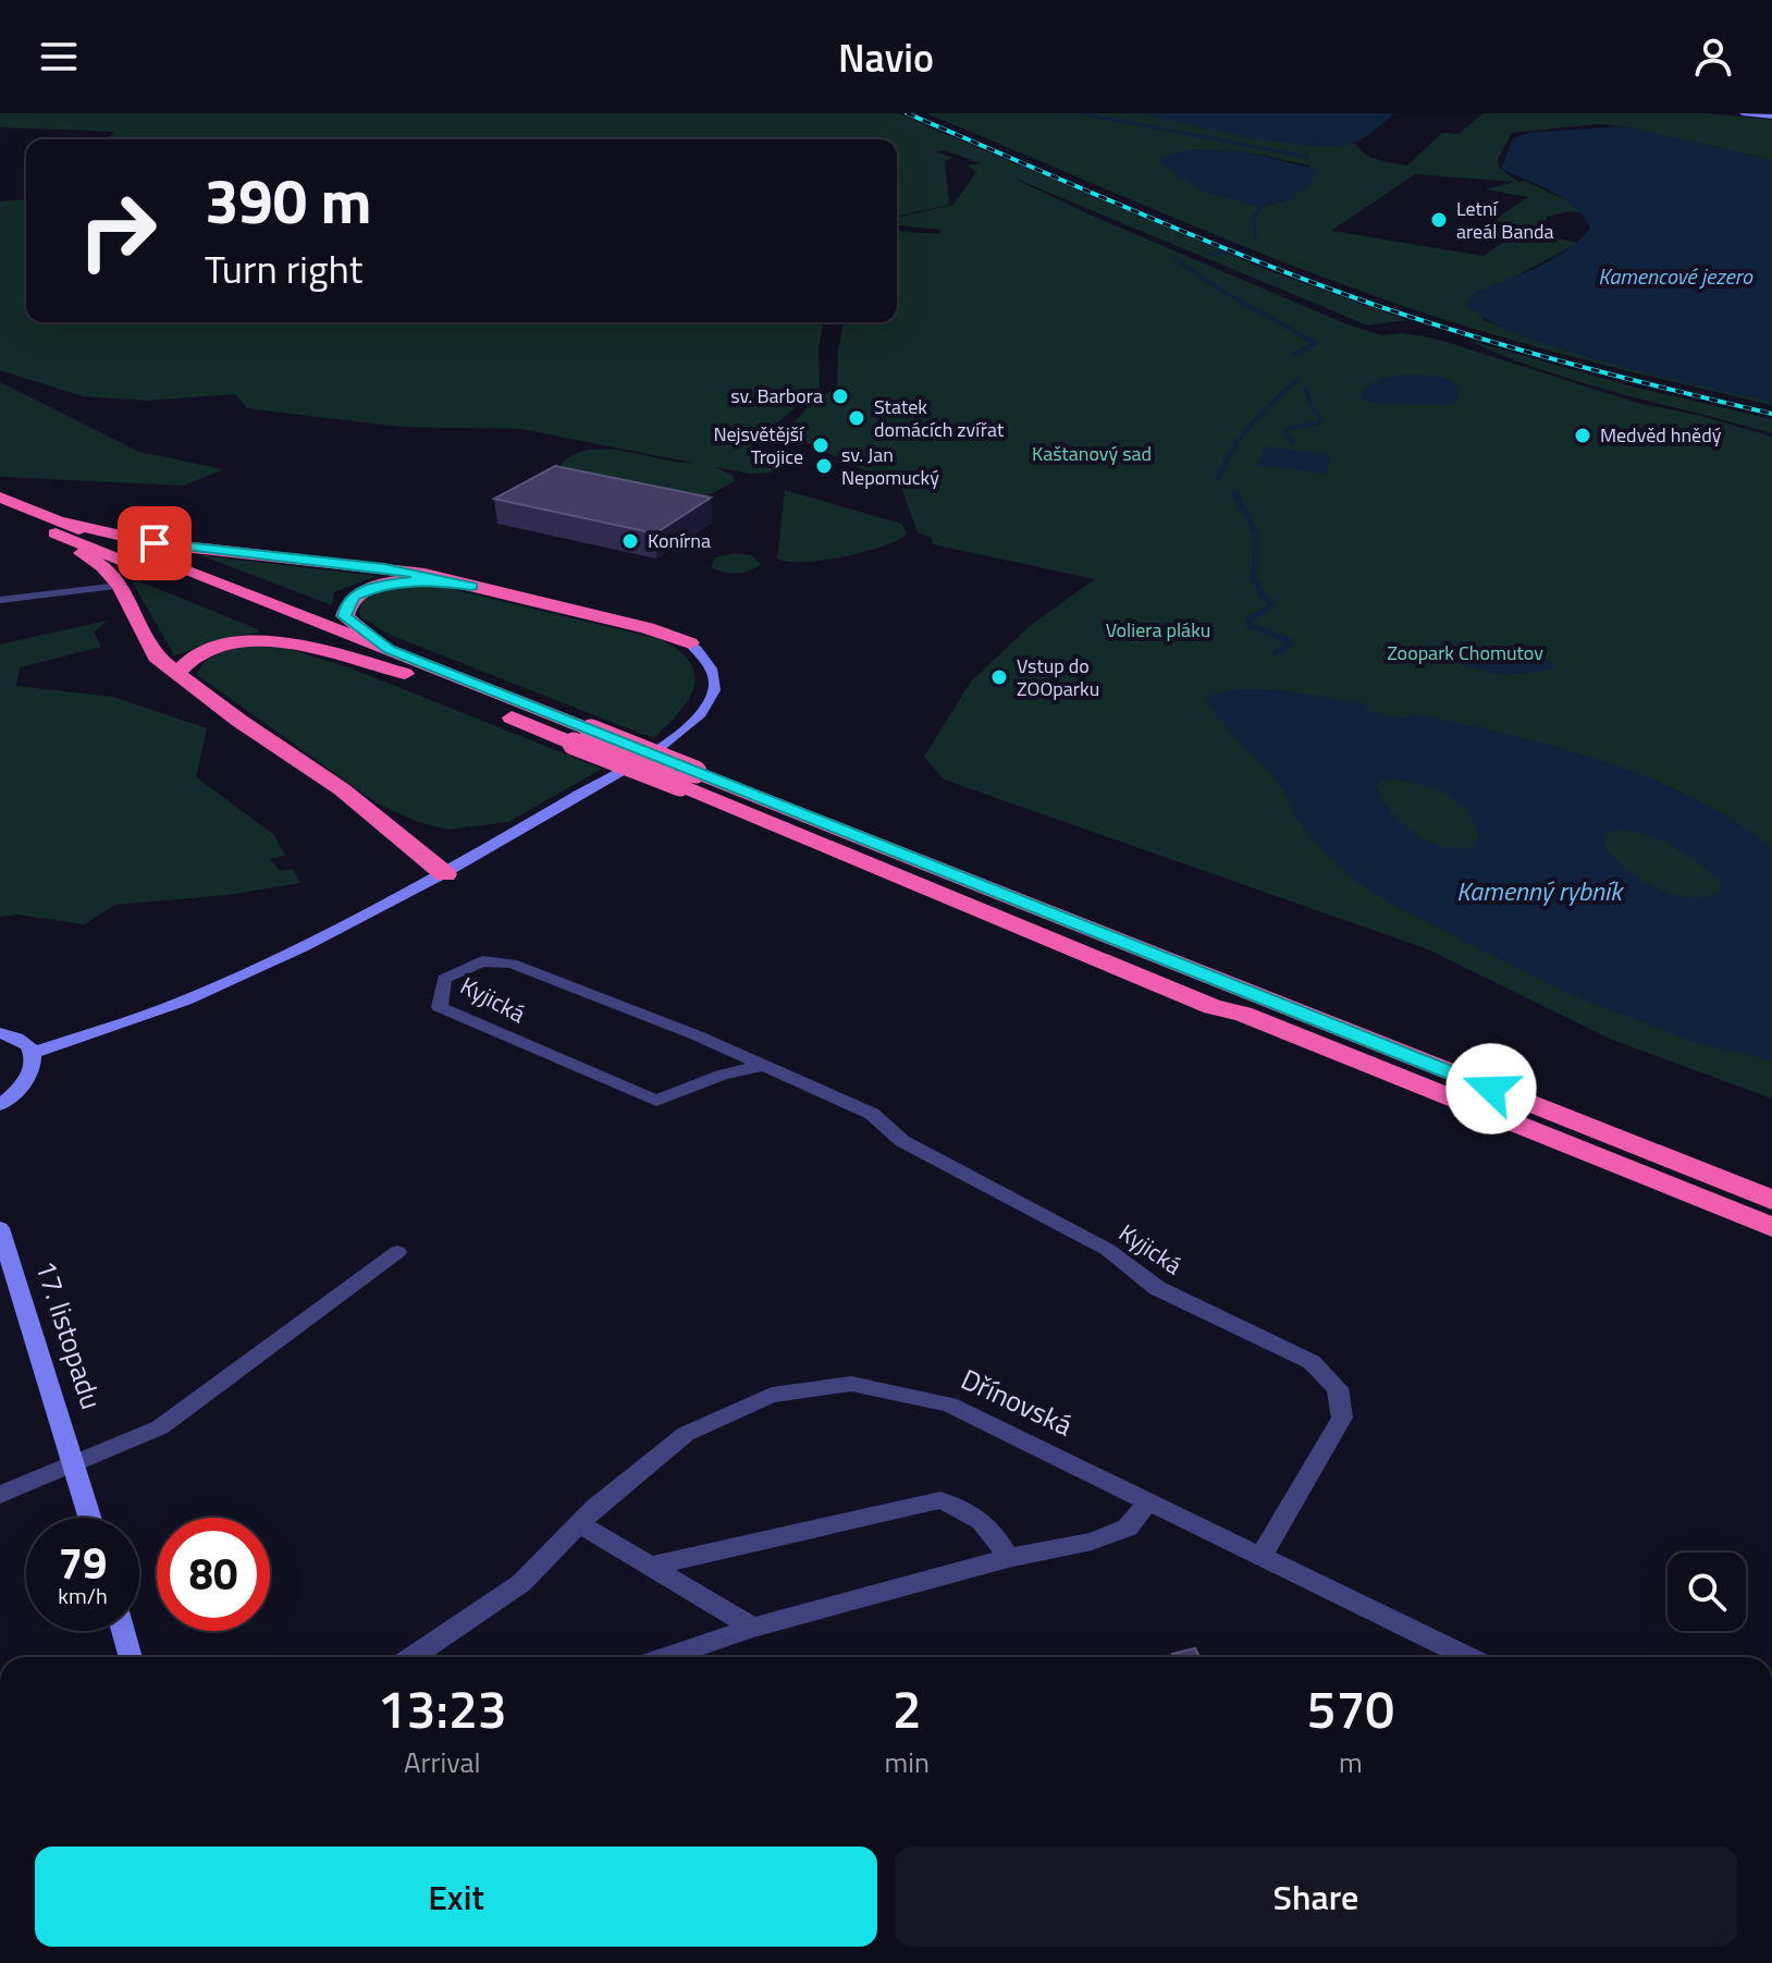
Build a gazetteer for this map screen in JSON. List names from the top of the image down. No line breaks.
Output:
{"streets":{"street":["Kyjická","17. listopadu","Dřínovská"]},"crossings":[["Kyjická","Dřínovská"]],"water":["Kamencové jezero","Kamenný rybník"],"parks":["Kaštanový sad","Voliera pláku","Zoopark Chomutov"],"places":["Letní areál Banda","sv. Barbora","Statek domácích zvířat","Medvěd hnědý","Nejsvětější Trojice","sv. Jan Nepomucký","Konírna","Vstup do ZOOparku"],"page":{"header":"Navio","turn":["390 m","Turn right"],"speed":"79 km/h","limit":"80","eta":["13:23","Arrival","2","min","570","m"],"buttons":["Exit","Share"]}}
